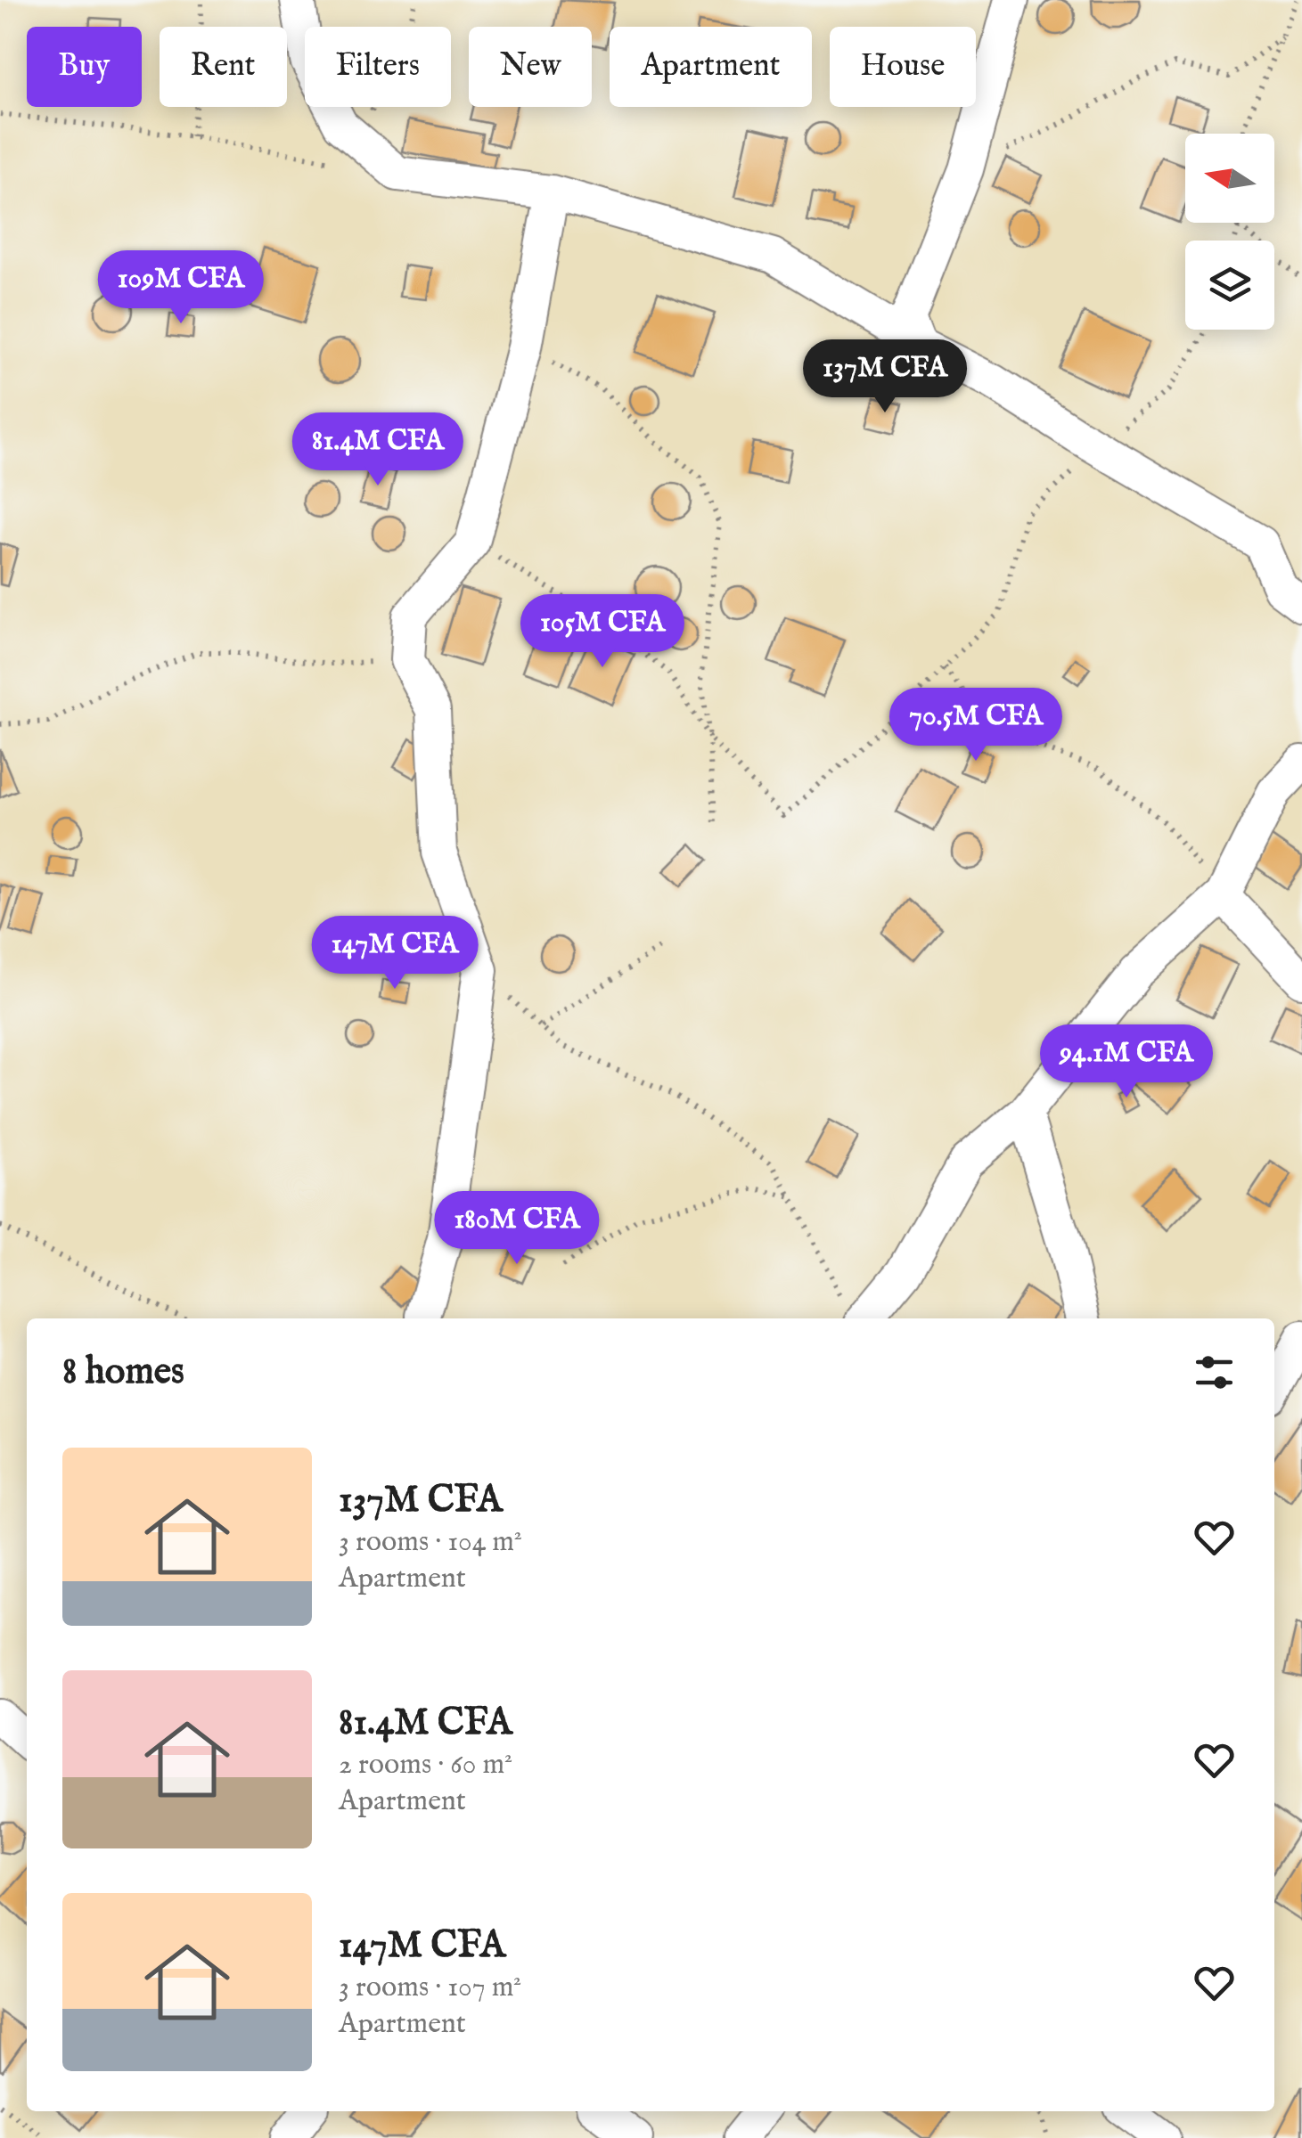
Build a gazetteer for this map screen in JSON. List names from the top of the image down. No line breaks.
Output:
{"north":"left","page":{"chip":["Buy","Rent","Filters","New","Apartment","House"],"price":["109M CFA","137M CFA","81.4M CFA","105M CFA","70.5M CFA","147M CFA","94.1M CFA","180M CFA"],"heading":"8 homes","list":[{"name":"137M CFA","note":"3 rooms · 104 m² · Apartment"},{"name":"81.4M CFA","note":"2 rooms · 60 m² · Apartment"},{"name":"147M CFA","note":"3 rooms · 107 m² · Apartment"}]}}
